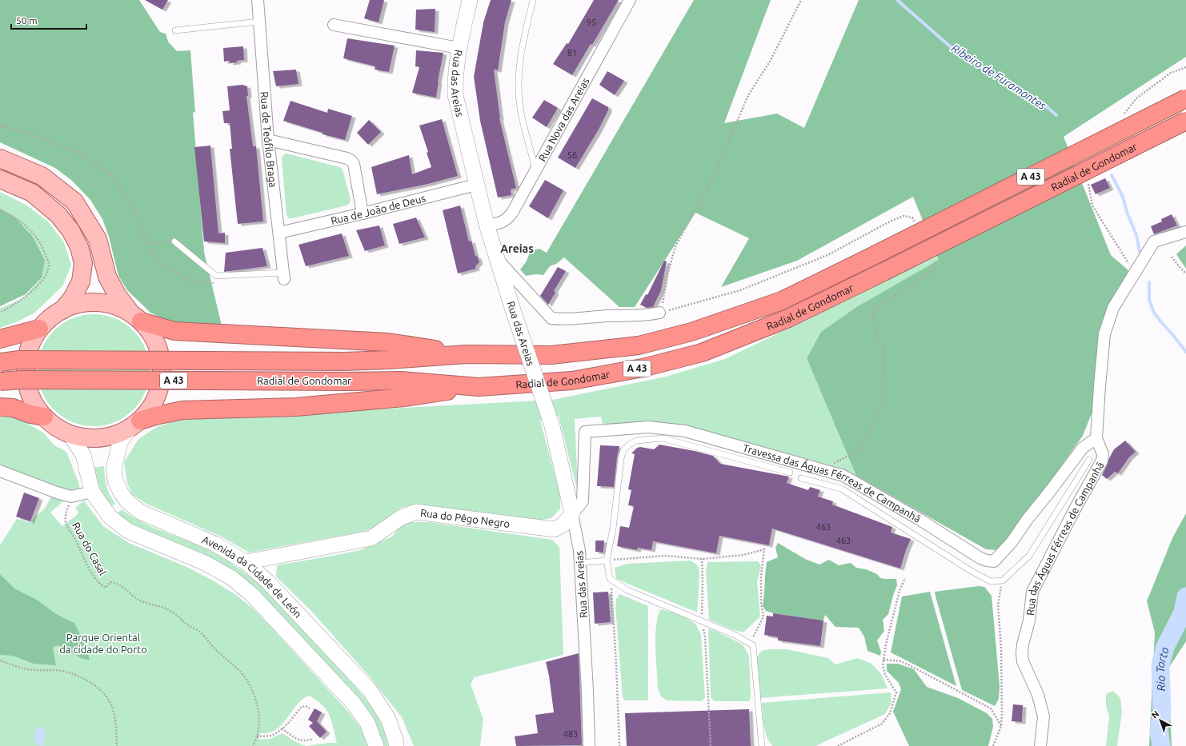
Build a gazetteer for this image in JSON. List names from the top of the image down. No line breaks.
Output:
{"streets":{"highway":["Radial de Gondomar","A 43"],"main road":["Rua das Areias","Rua do Pêgo Negro","Avenida da Cidade de León"],"street":["Rua Nova das Areias","Rua de Teófilo Braga","Rua de João de Deus","Travessa das Águas Férreas de Campanhã","Rua das Águas Férreas de Campanhã"],"path":["Rua do Casal"]},"crossings":[["Rua das Areias","Rua Nova das Areias"],["Rua das Areias","Rua de João de Deus"],["Rua das Areias","Travessa das Águas Férreas de Campanhã"],["Rua das Areias","Rua do Pêgo Negro"],["Rua de Teófilo Braga","Rua de João de Deus"],["Travessa das Águas Férreas de Campanhã","Rua do Pêgo Negro"],["Travessa das Águas Férreas de Campanhã","Rua das Águas Férreas de Campanhã"],["Rua do Pêgo Negro","Avenida da Cidade de León"]],"districts":["Areias"],"water":["Ribeiro de Furamontes","Rio Torto"],"parks":["Parque Oriental da cidade do Porto"],"house_numbers":["95","81","56","463","463","483"],"scale_bar":"50 m","north":"top left"}
